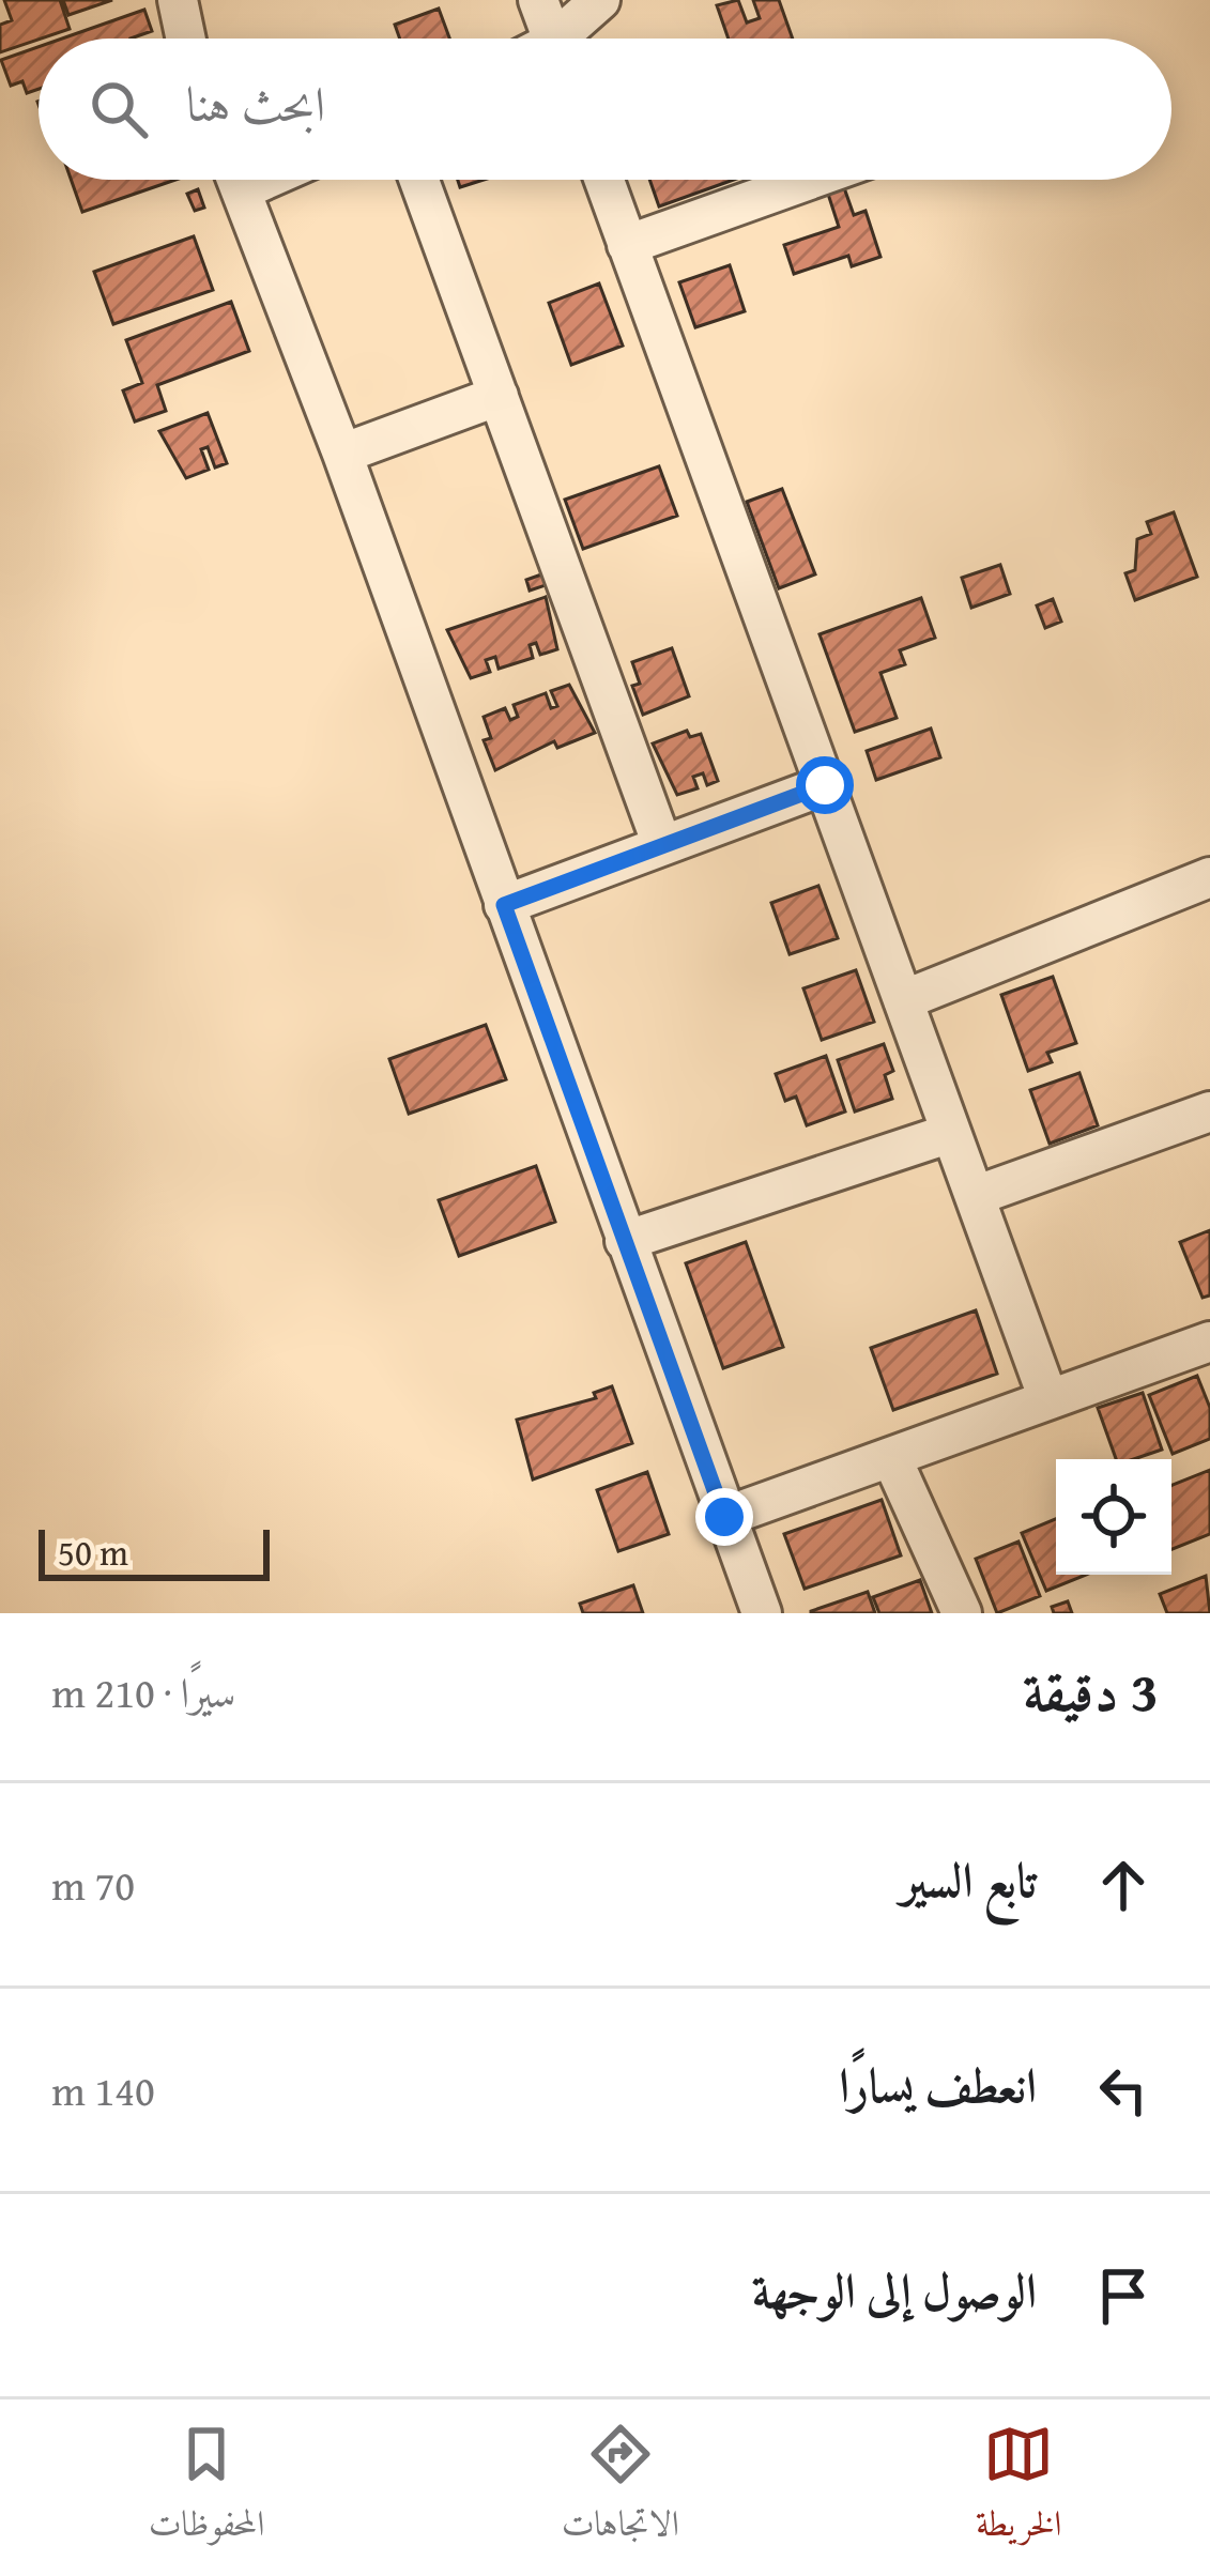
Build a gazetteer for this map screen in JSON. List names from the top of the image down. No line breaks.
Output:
{"scale_bar":"50 m","page":{"search":"ابحث هنا","scale":"50 m","heading":["3 دقيقة","سيرًا · 210 m"],"list":[["تابع السير","70 m"],["انعطف يسارًا","140 m"],"الوصول إلى الوجهة"],"nav":["الخريطة","الاتجاهات","المحفوظات"]}}
